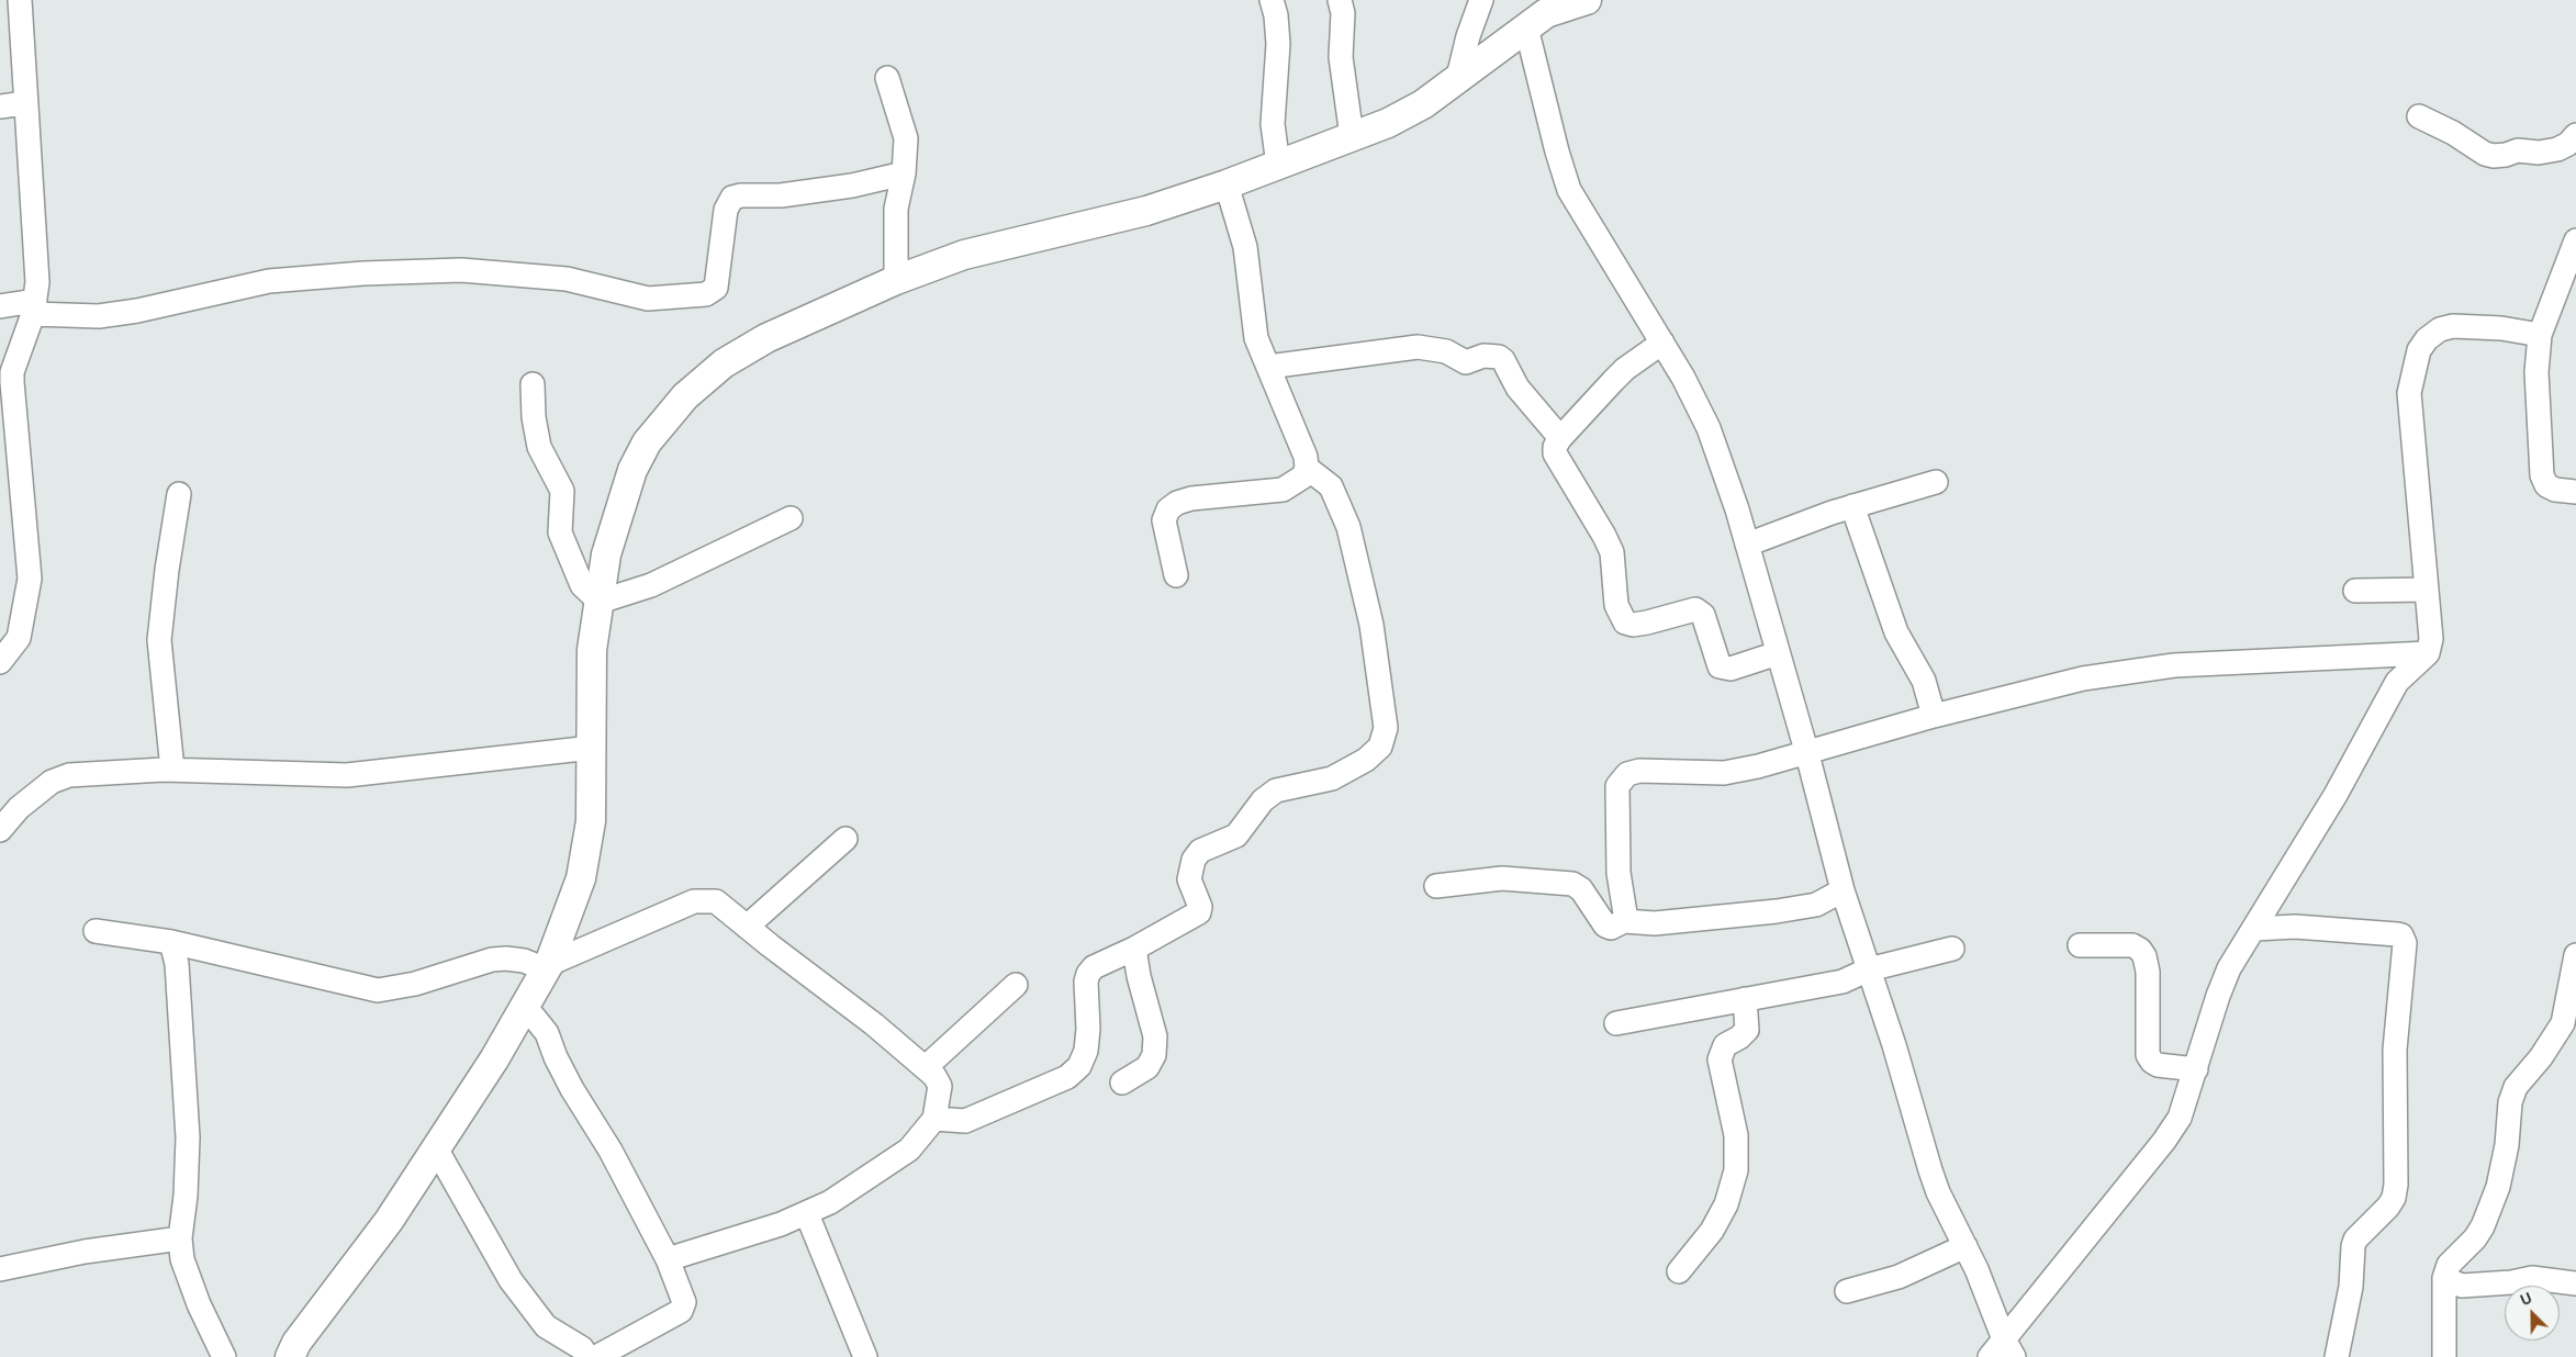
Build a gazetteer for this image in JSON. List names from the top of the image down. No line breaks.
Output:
{"north":"top left"}
